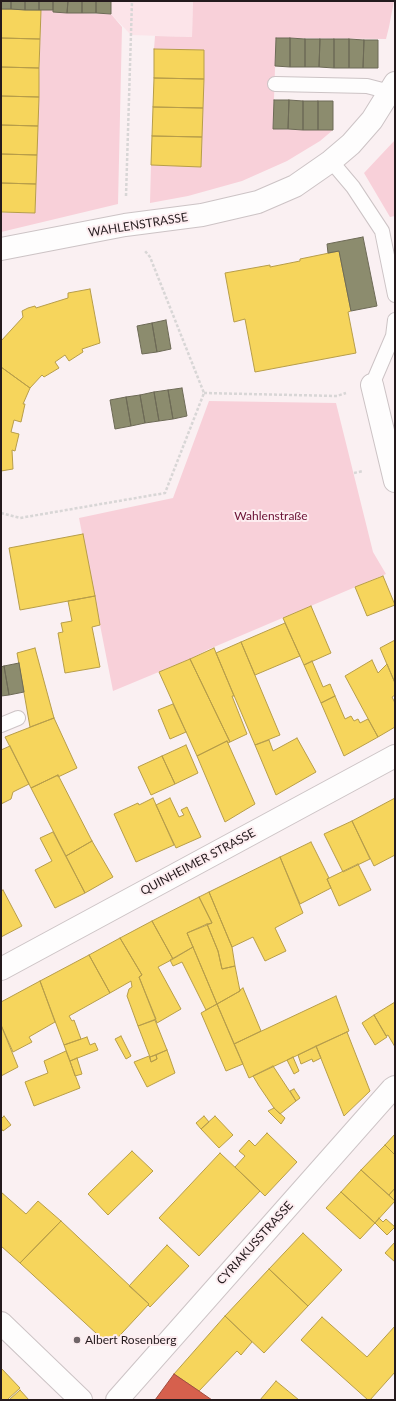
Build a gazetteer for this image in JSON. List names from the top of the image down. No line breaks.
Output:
{"streets":{"street":["WAHLENSTRASSE","QUINHEIMER STRASSE","CYRIAKUSSTRASSE"]},"parks":["Wahlenstraße"],"places":["Albert Rosenberg"]}
